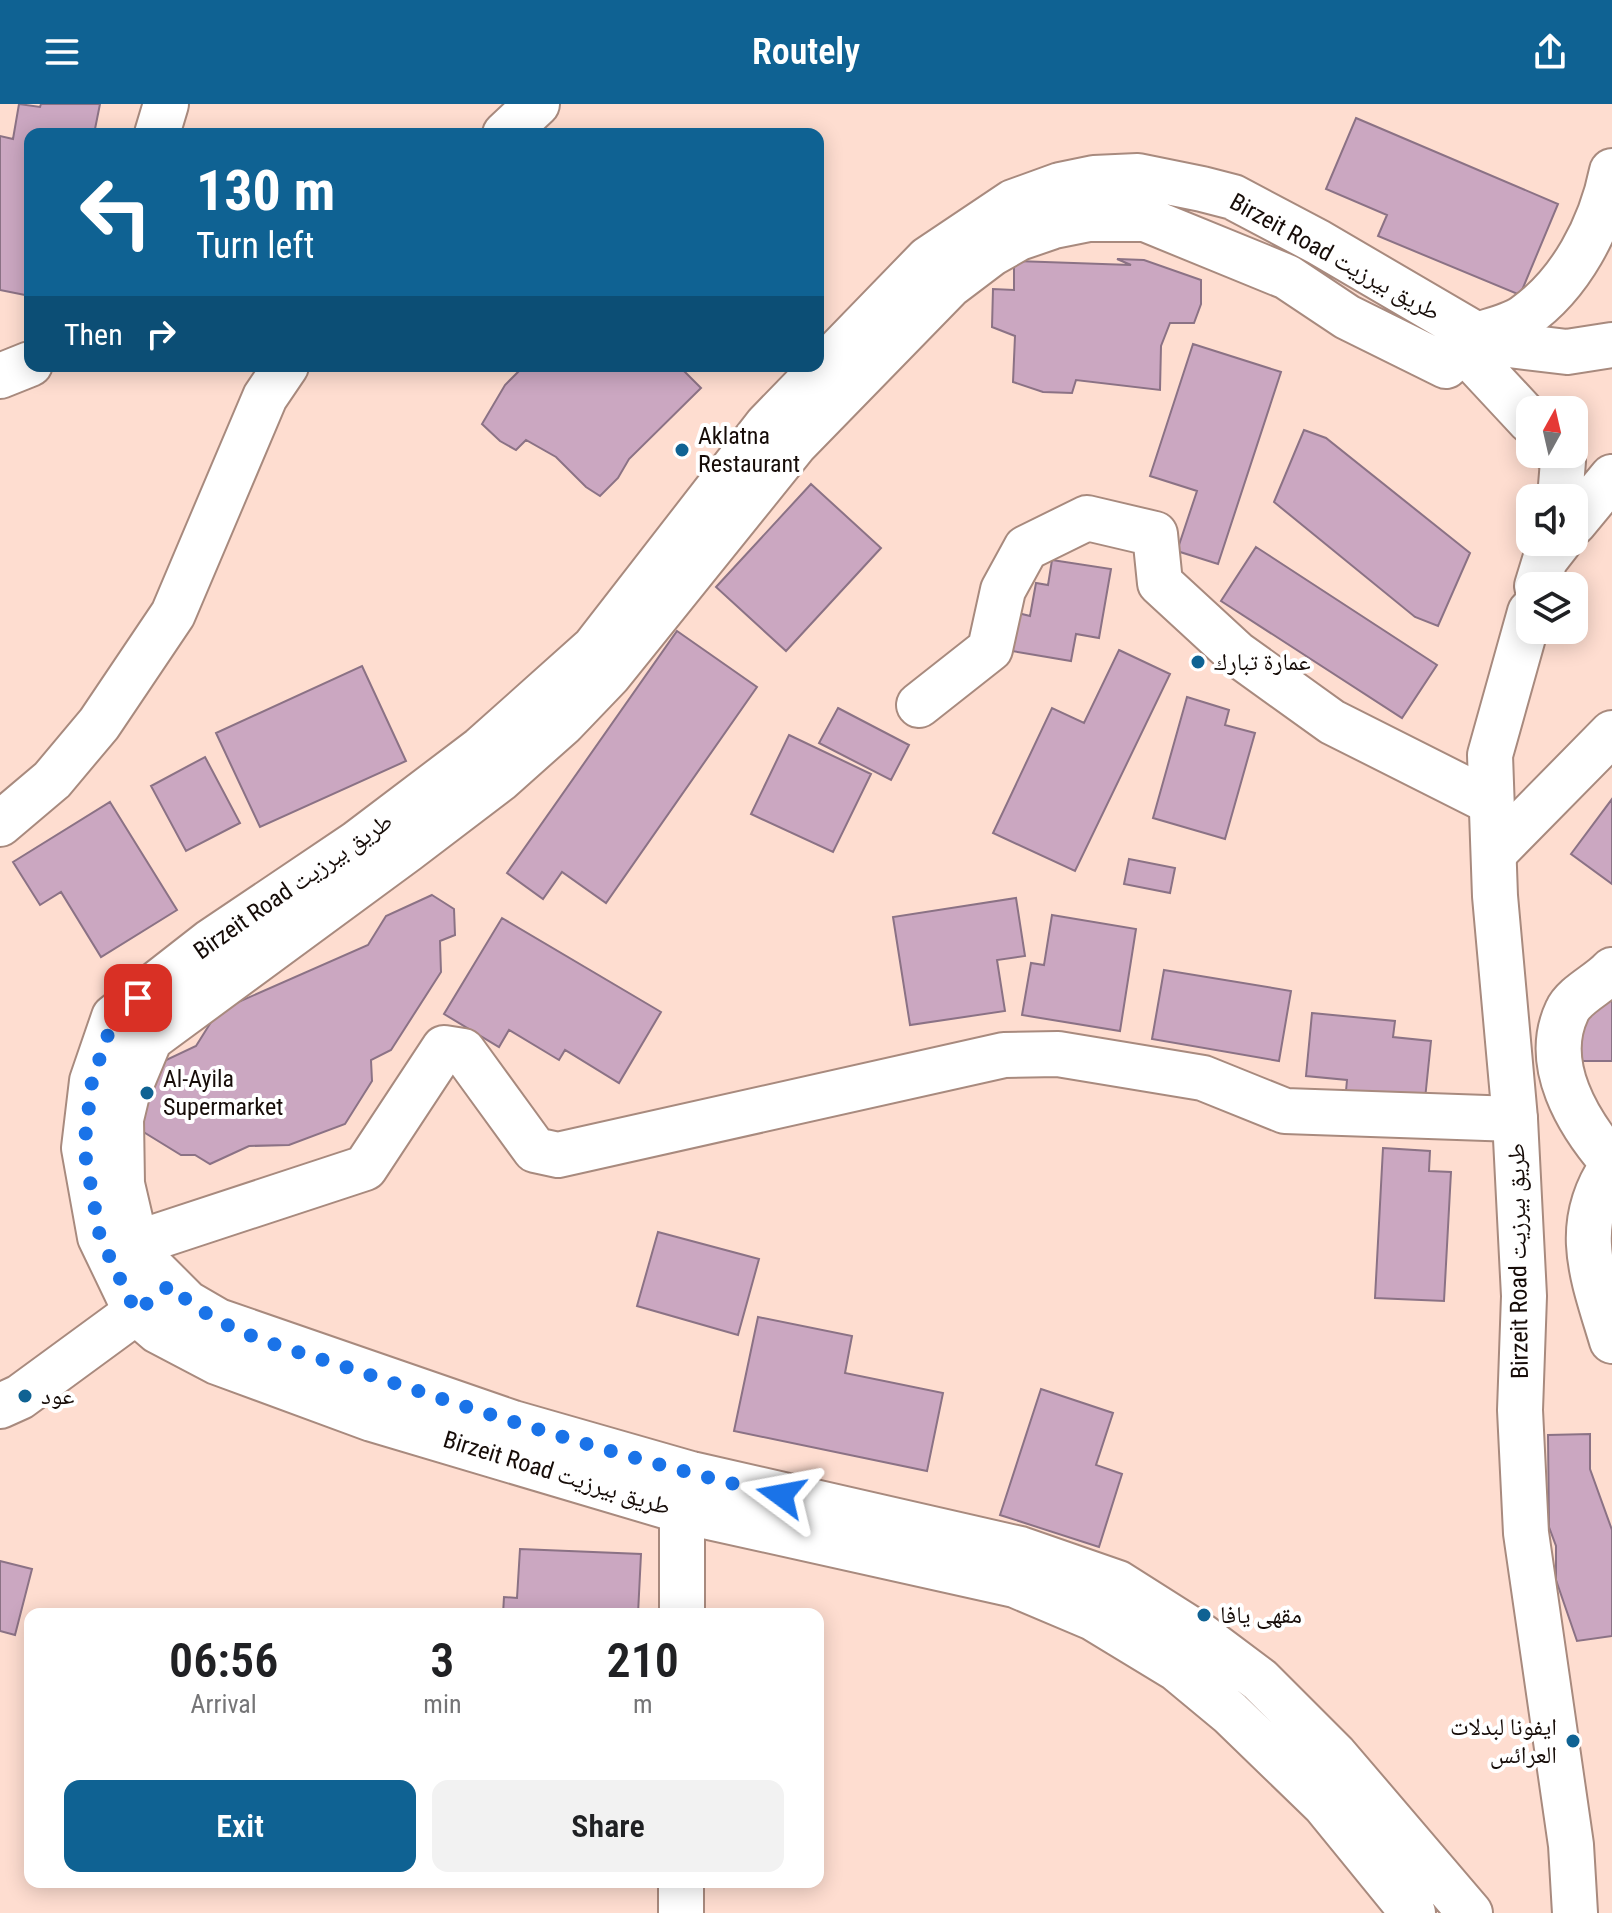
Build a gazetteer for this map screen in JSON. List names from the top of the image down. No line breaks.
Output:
{"streets":{"main road":["Birzeit Road طريق بيرزيت"]},"places":["Aklatna Restaurant","عمارة تبارك","Al-Ayila Supermarket","عود","مقهى يافا","ايفونا لبدلات العرائس"],"north":"top","page":{"header":"Routely","turn":["130 m","Turn left"],"then":"Then","eta":["06:56","Arrival","3","min","210","m"],"buttons":["Exit","Share"]}}
